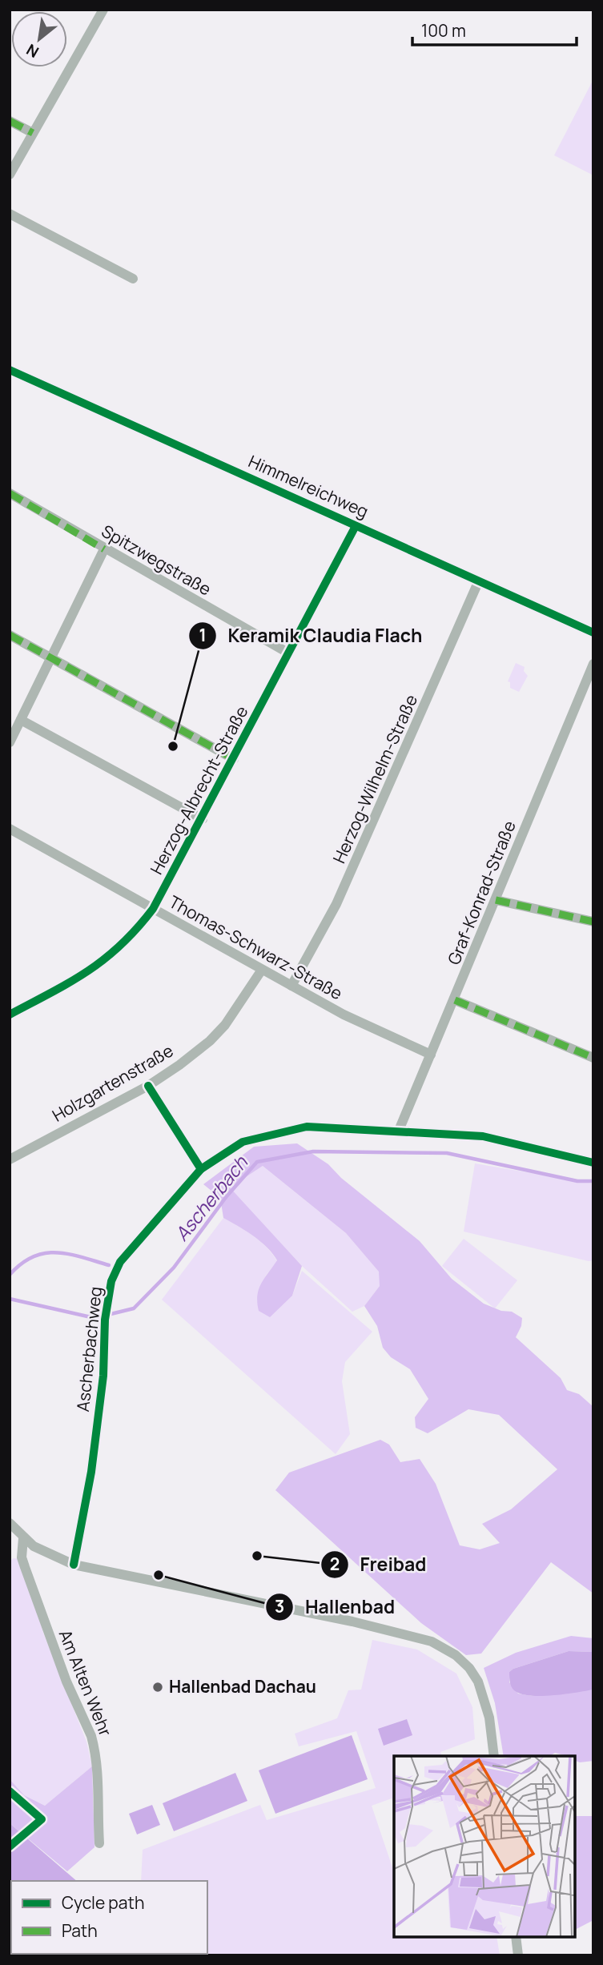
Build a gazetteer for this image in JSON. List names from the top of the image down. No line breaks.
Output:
{"streets":{"street":["Himmelreichweg","Spitzwegstraße","Herzog-Wilhelm-Straße","Herzog-Albrecht-Straße","Graf-Konrad-Straße","Thomas-Schwarz-Straße","Holzgartenstraße","Ascherbachweg","Am Alten Wehr"]},"crossings":[["Himmelreichweg","Herzog-Wilhelm-Straße"],["Himmelreichweg","Herzog-Albrecht-Straße"],["Spitzwegstraße","Herzog-Albrecht-Straße"],["Herzog-Wilhelm-Straße","Thomas-Schwarz-Straße"],["Herzog-Albrecht-Straße","Thomas-Schwarz-Straße"],["Graf-Konrad-Straße","Thomas-Schwarz-Straße"],["Graf-Konrad-Straße","Ascherbachweg"],["Thomas-Schwarz-Straße","Holzgartenstraße"]],"water":["Ascherbach"],"places":["Keramik Claudia Flach","Freibad","Hallenbad","Hallenbad Dachau"],"legend":["Cycle path","Path"],"scale_bar":"100 m","north":"bottom left"}
